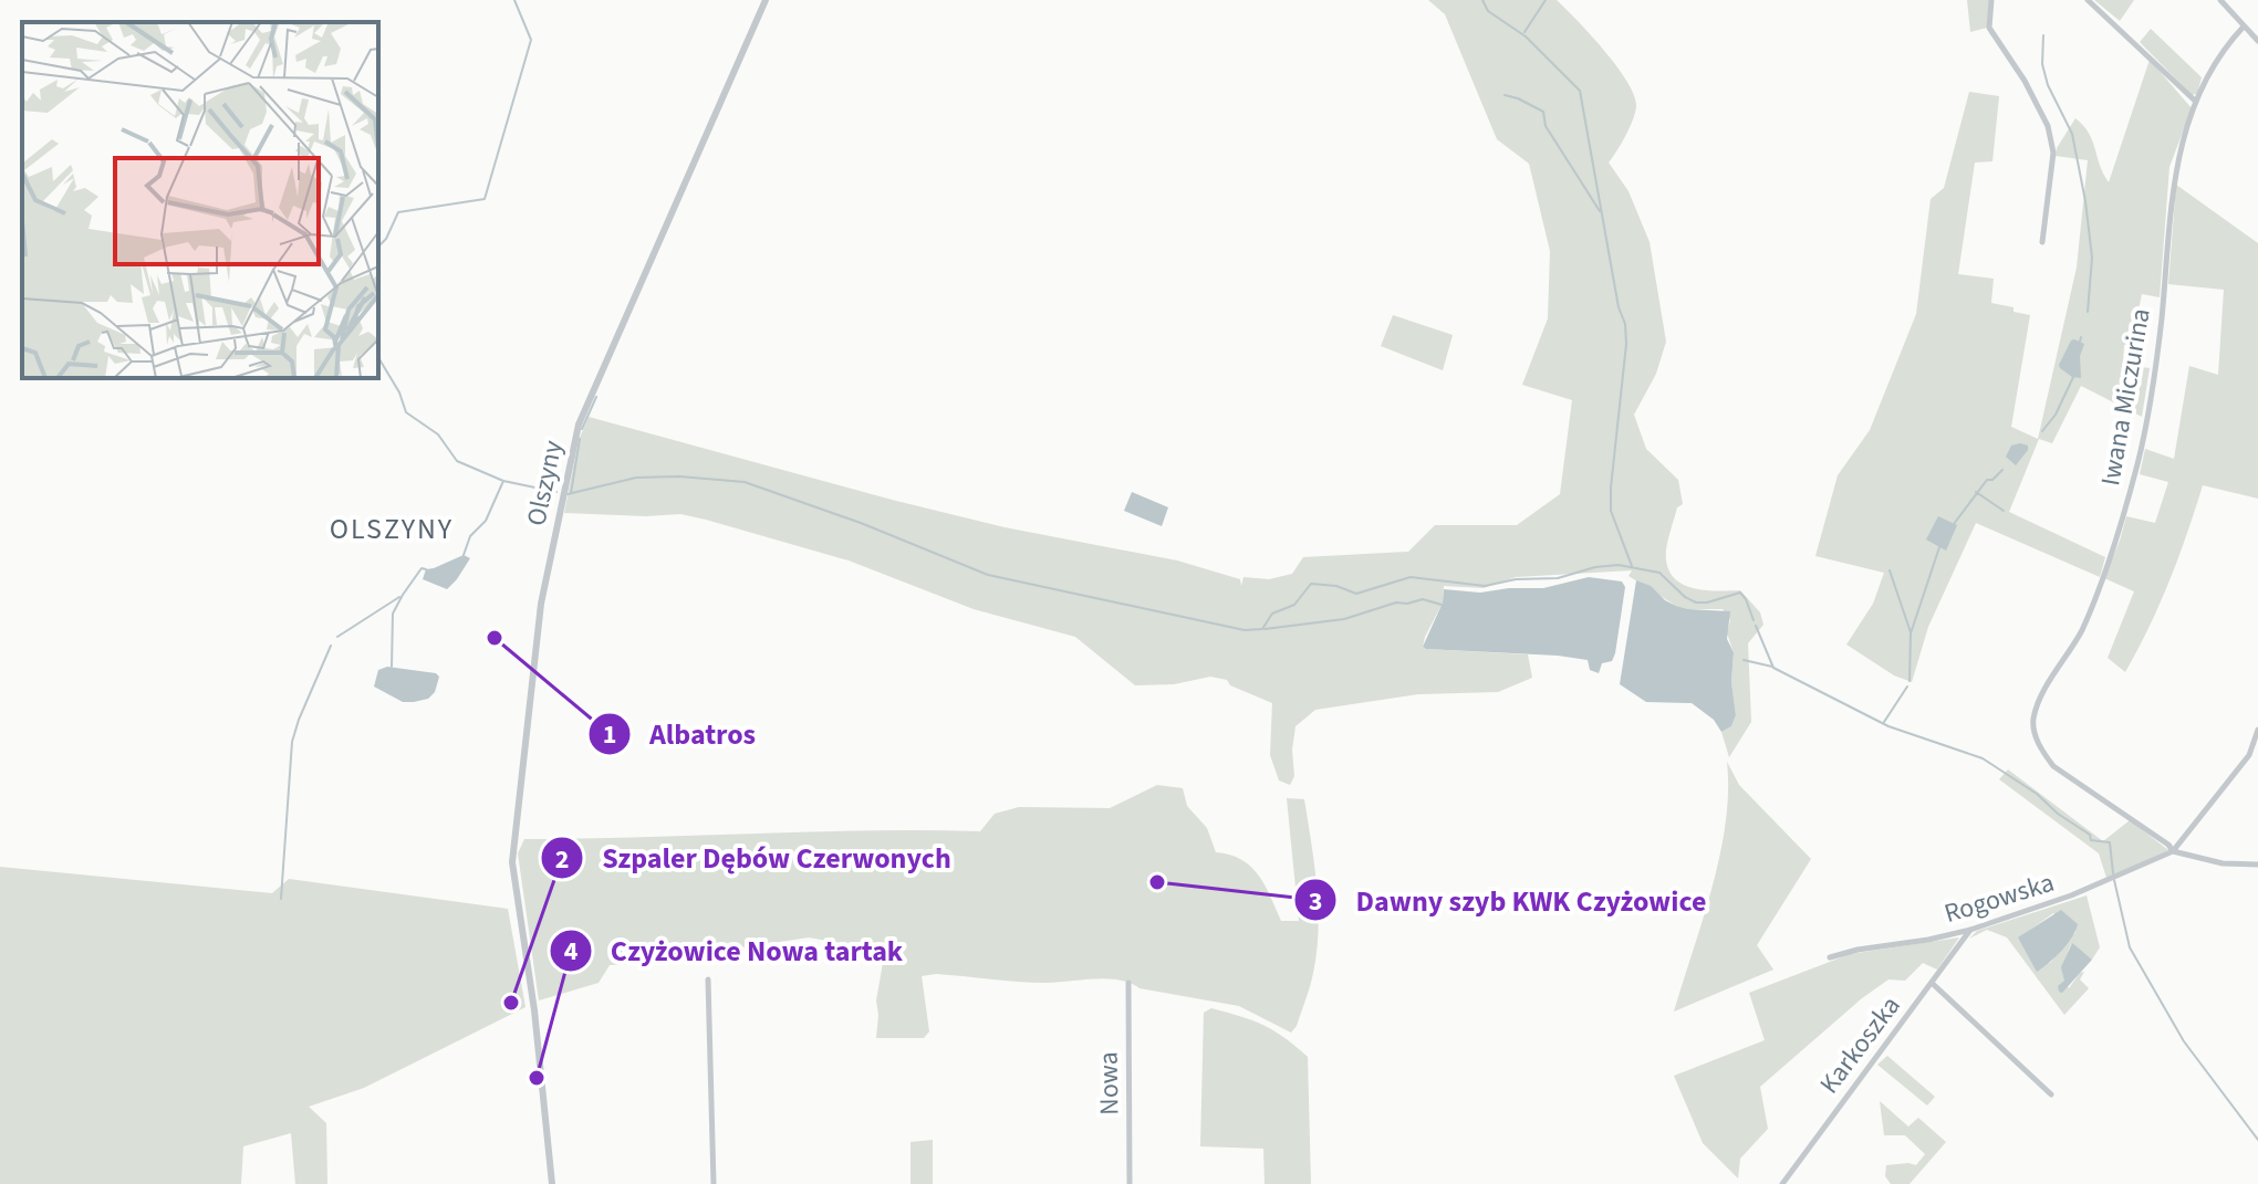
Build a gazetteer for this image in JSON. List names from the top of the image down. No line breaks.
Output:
{"streets":{"street":["Iwana Miczurina","Olszyny","Rogowska","Karkoszka","Nowa"]},"crossings":[["Iwana Miczurina","Rogowska"],["Rogowska","Karkoszka"]],"districts":["OLSZYNY"],"places":["Albatros","Dawny szyb KWK Czyżowice","Szpaler Dębów Czerwonych","Czyżowice Nowa tartak"]}
